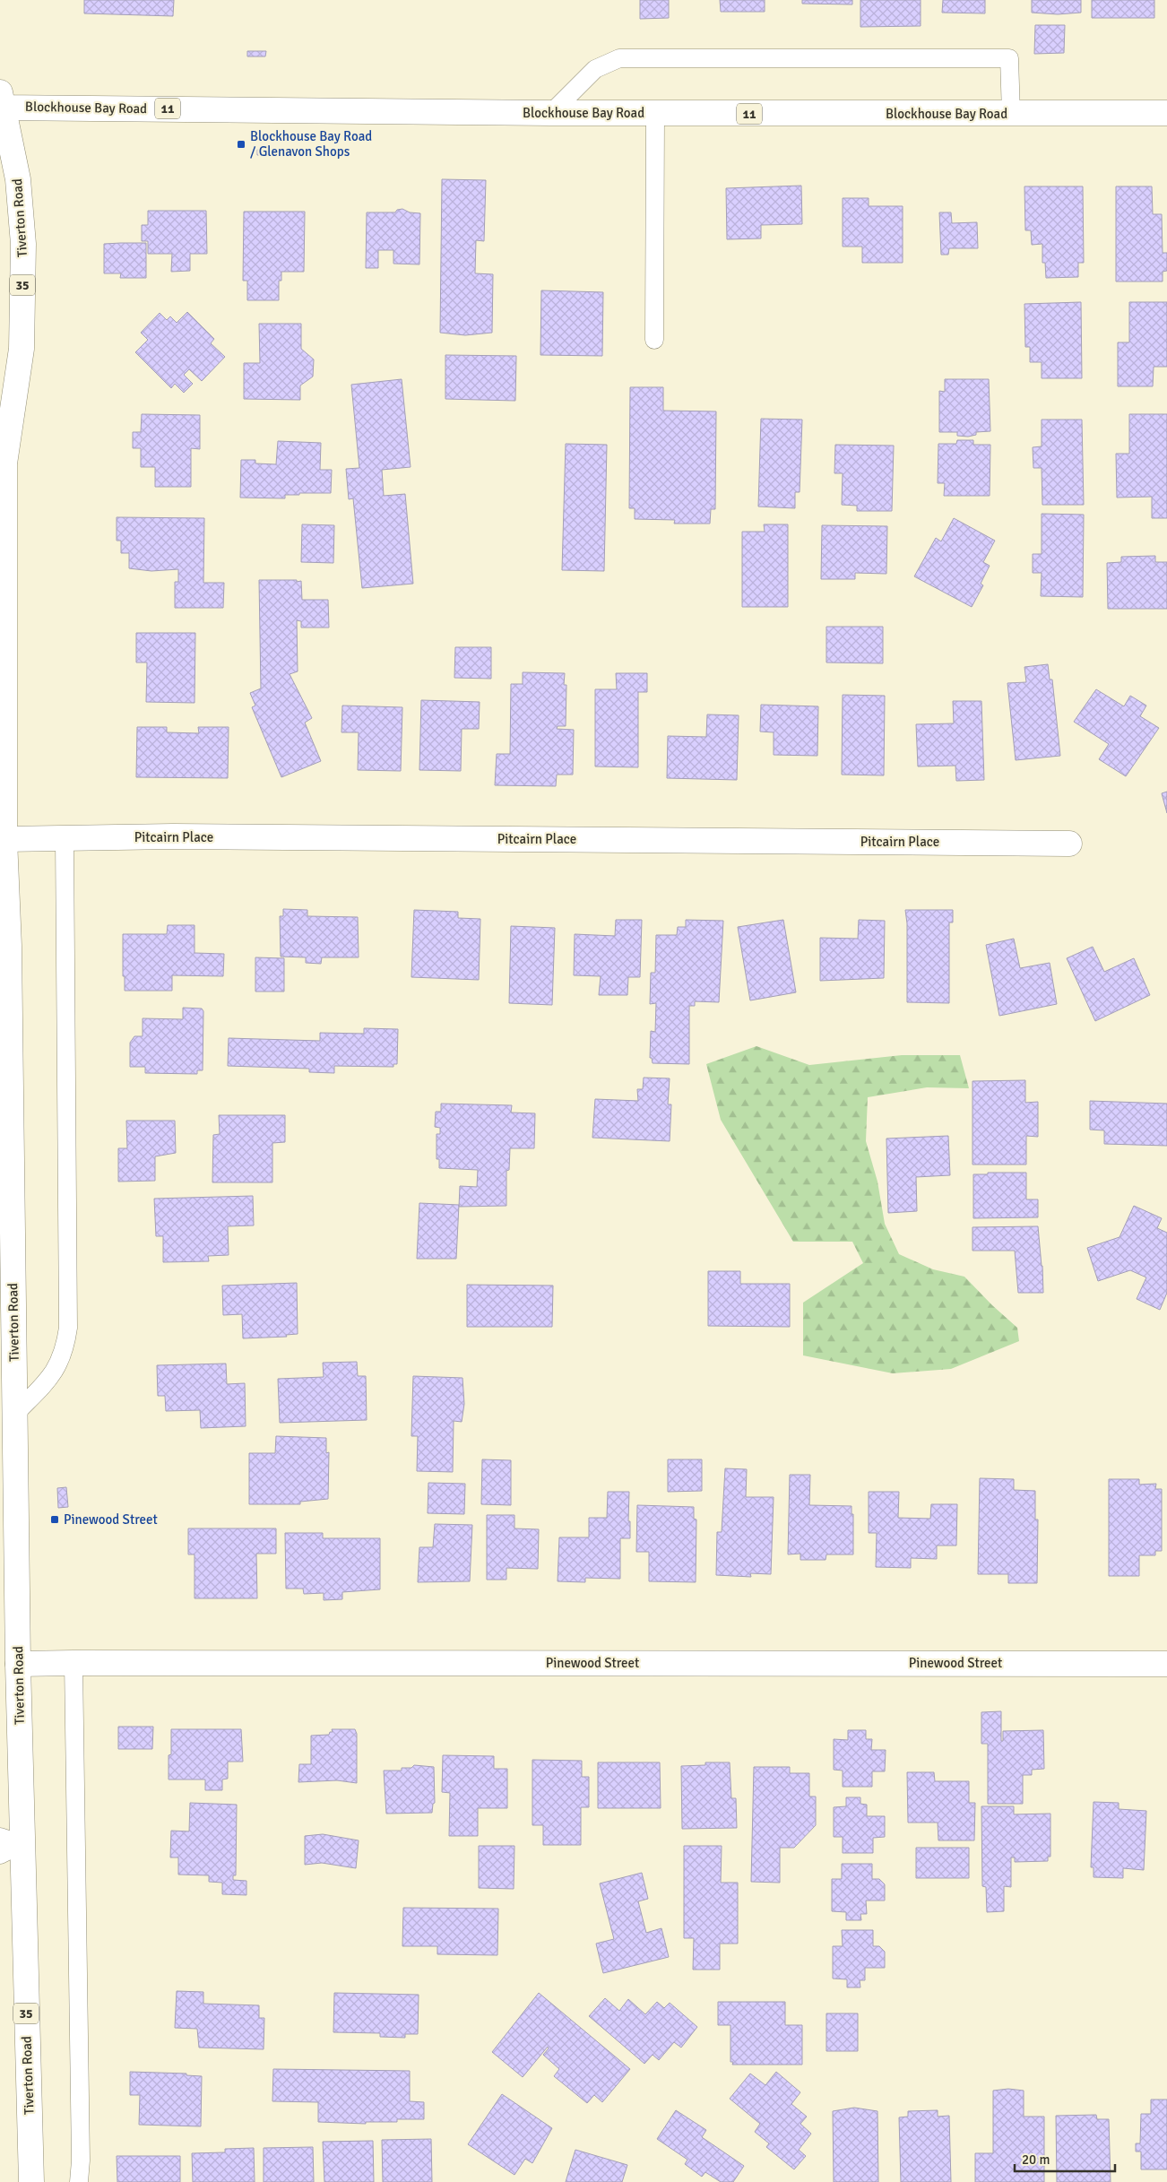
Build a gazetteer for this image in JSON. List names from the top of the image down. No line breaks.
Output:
{"streets":{"main road":["Blockhouse Bay Road","11","Tiverton Road","35","Pitcairn Place","Pinewood Street"]},"crossings":[["Blockhouse Bay Road","Tiverton Road"],["Tiverton Road","Pitcairn Place"],["Tiverton Road","Pinewood Street"]],"places":{"transit":["Blockhouse Bay Road / Glenavon Shops","Pinewood Street"]},"scale_bar":"20 m"}
